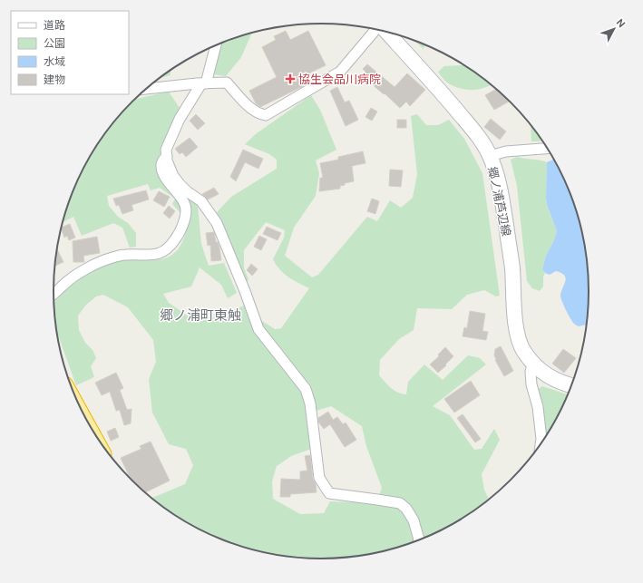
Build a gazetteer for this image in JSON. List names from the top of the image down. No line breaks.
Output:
{"streets":{"main road":["郷ノ浦芦辺線"]},"districts":["郷ノ浦町東触"],"places":{"health":["協生会品川病院"]},"legend":["道路","公園","水域","建物"],"north":"top right"}
